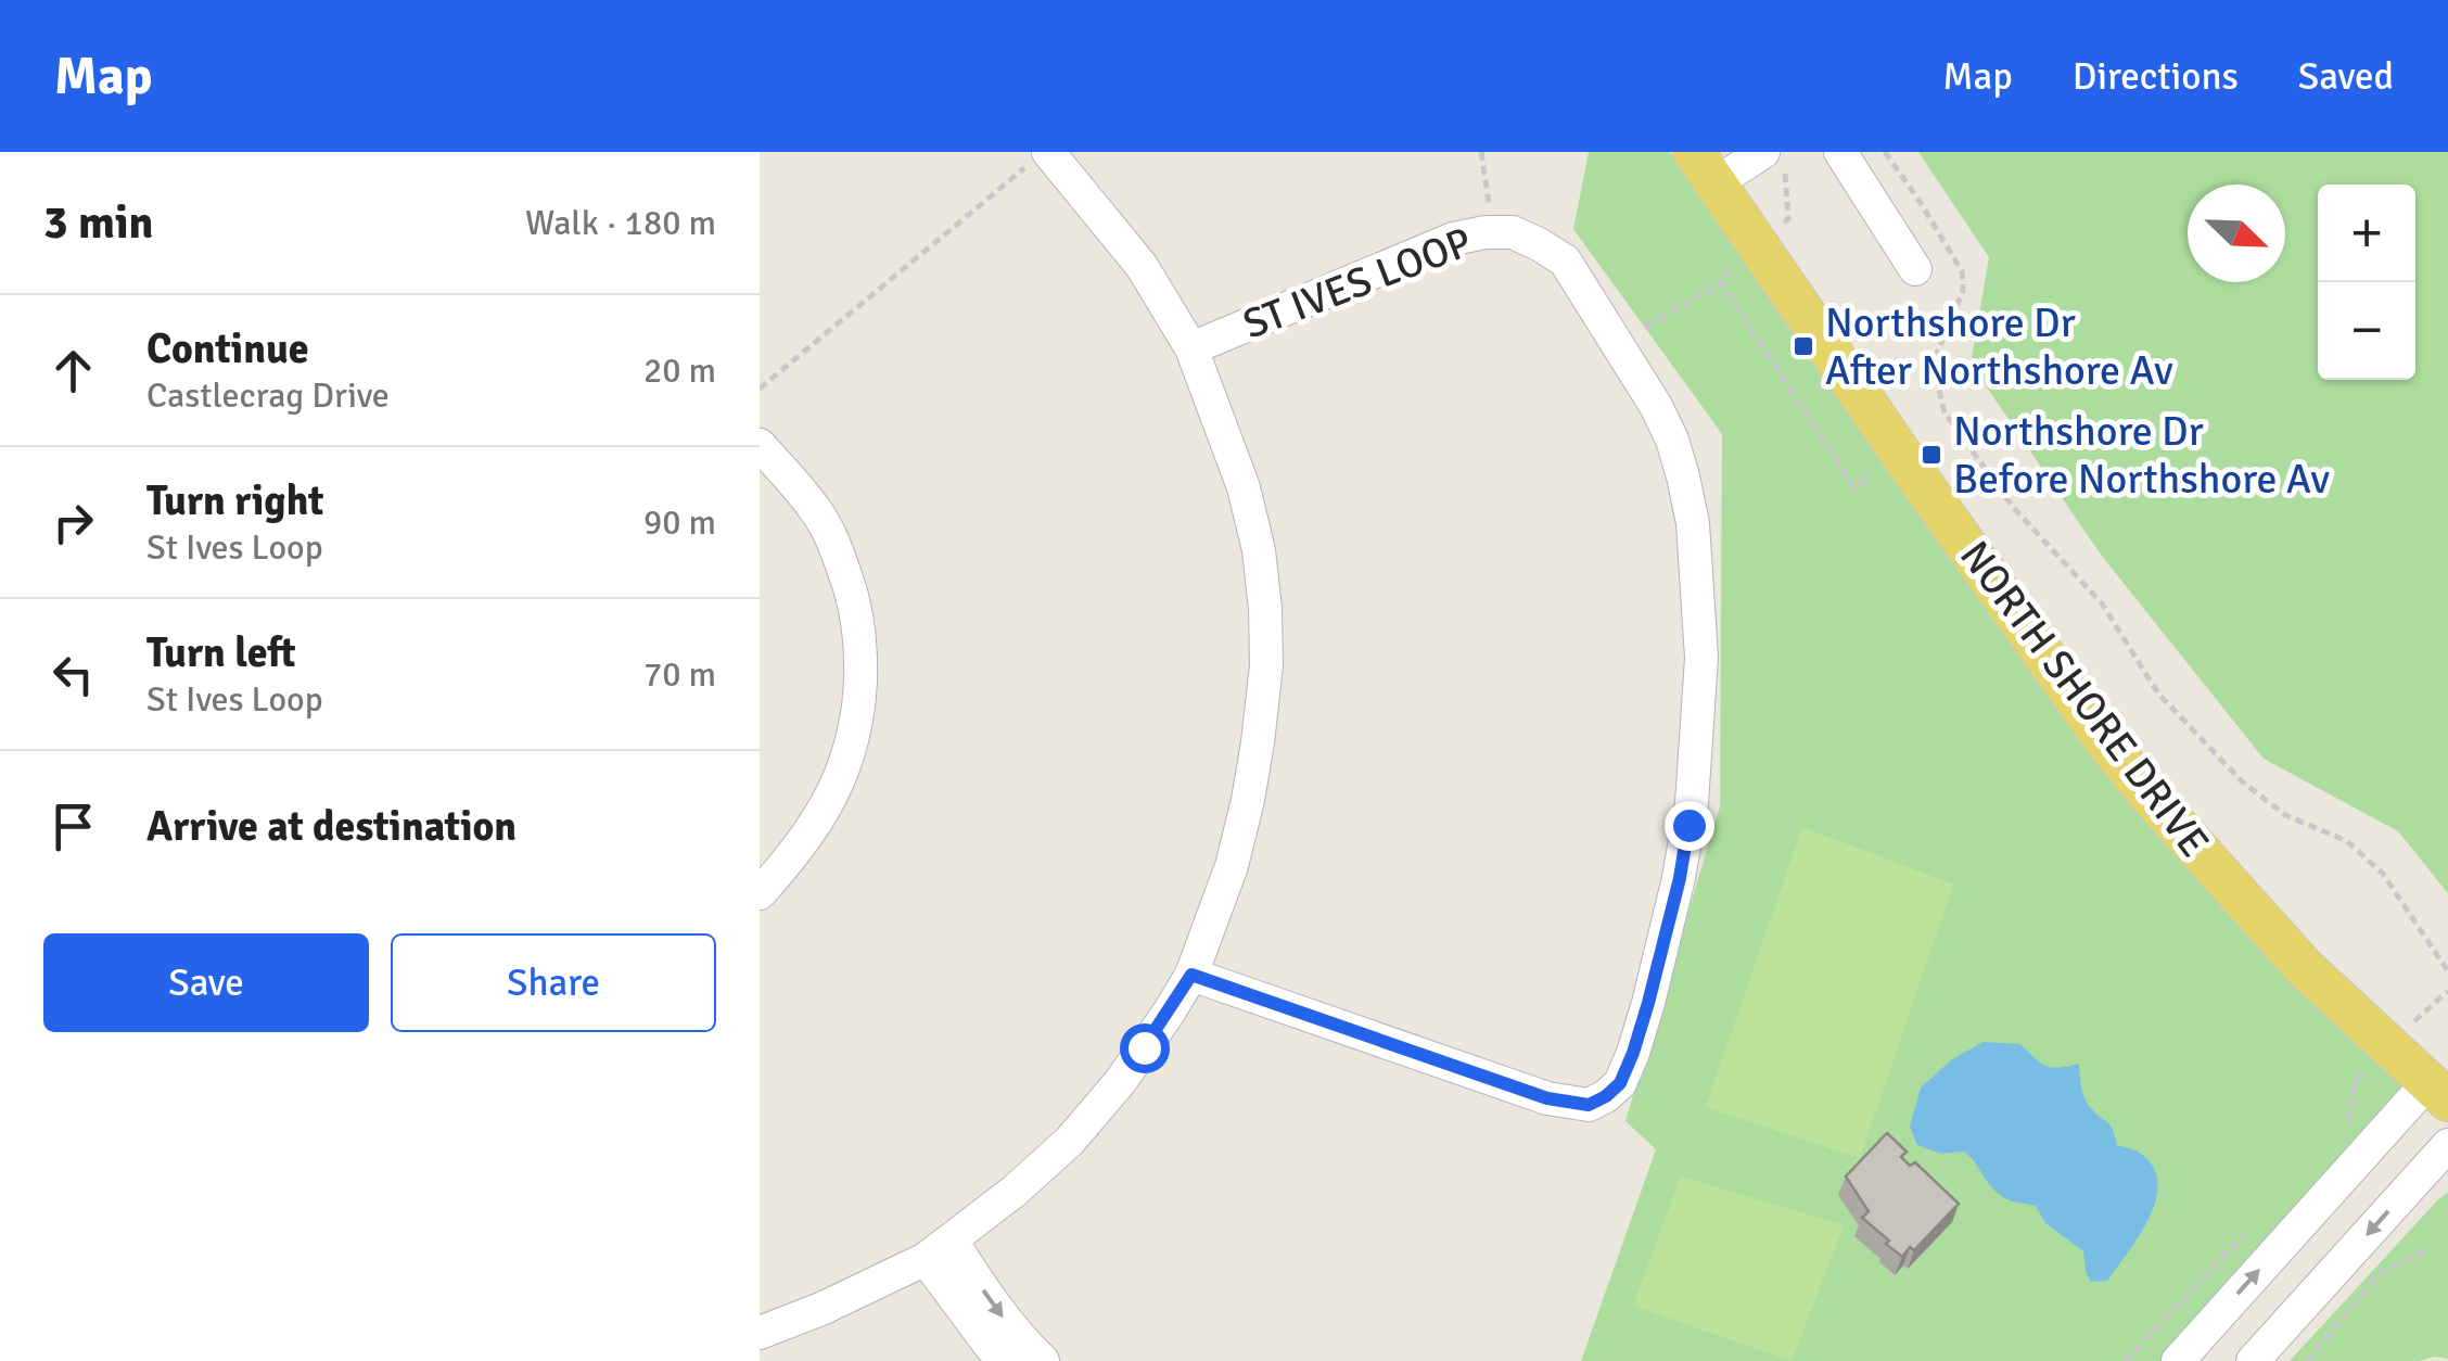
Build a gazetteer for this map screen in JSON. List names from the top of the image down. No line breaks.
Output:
{"streets":{"main road":["NORTH SHORE DRIVE"],"street":["ST IVES LOOP"]},"places":{"transit":["Northshore Dr After Northshore Av","Northshore Dr Before Northshore Av"]},"north":"bottom right","page":{"header":"Map","nav":["Map","Directions","Saved"],"heading":["3 min","Walk · 180 m"],"map_buttons":["+","−"],"list":[["Continue","Castlecrag Drive","20 m"],["Turn right","St Ives Loop","90 m"],["Turn left","St Ives Loop","70 m"],"Arrive at destination"],"buttons":["Save","Share"]}}
